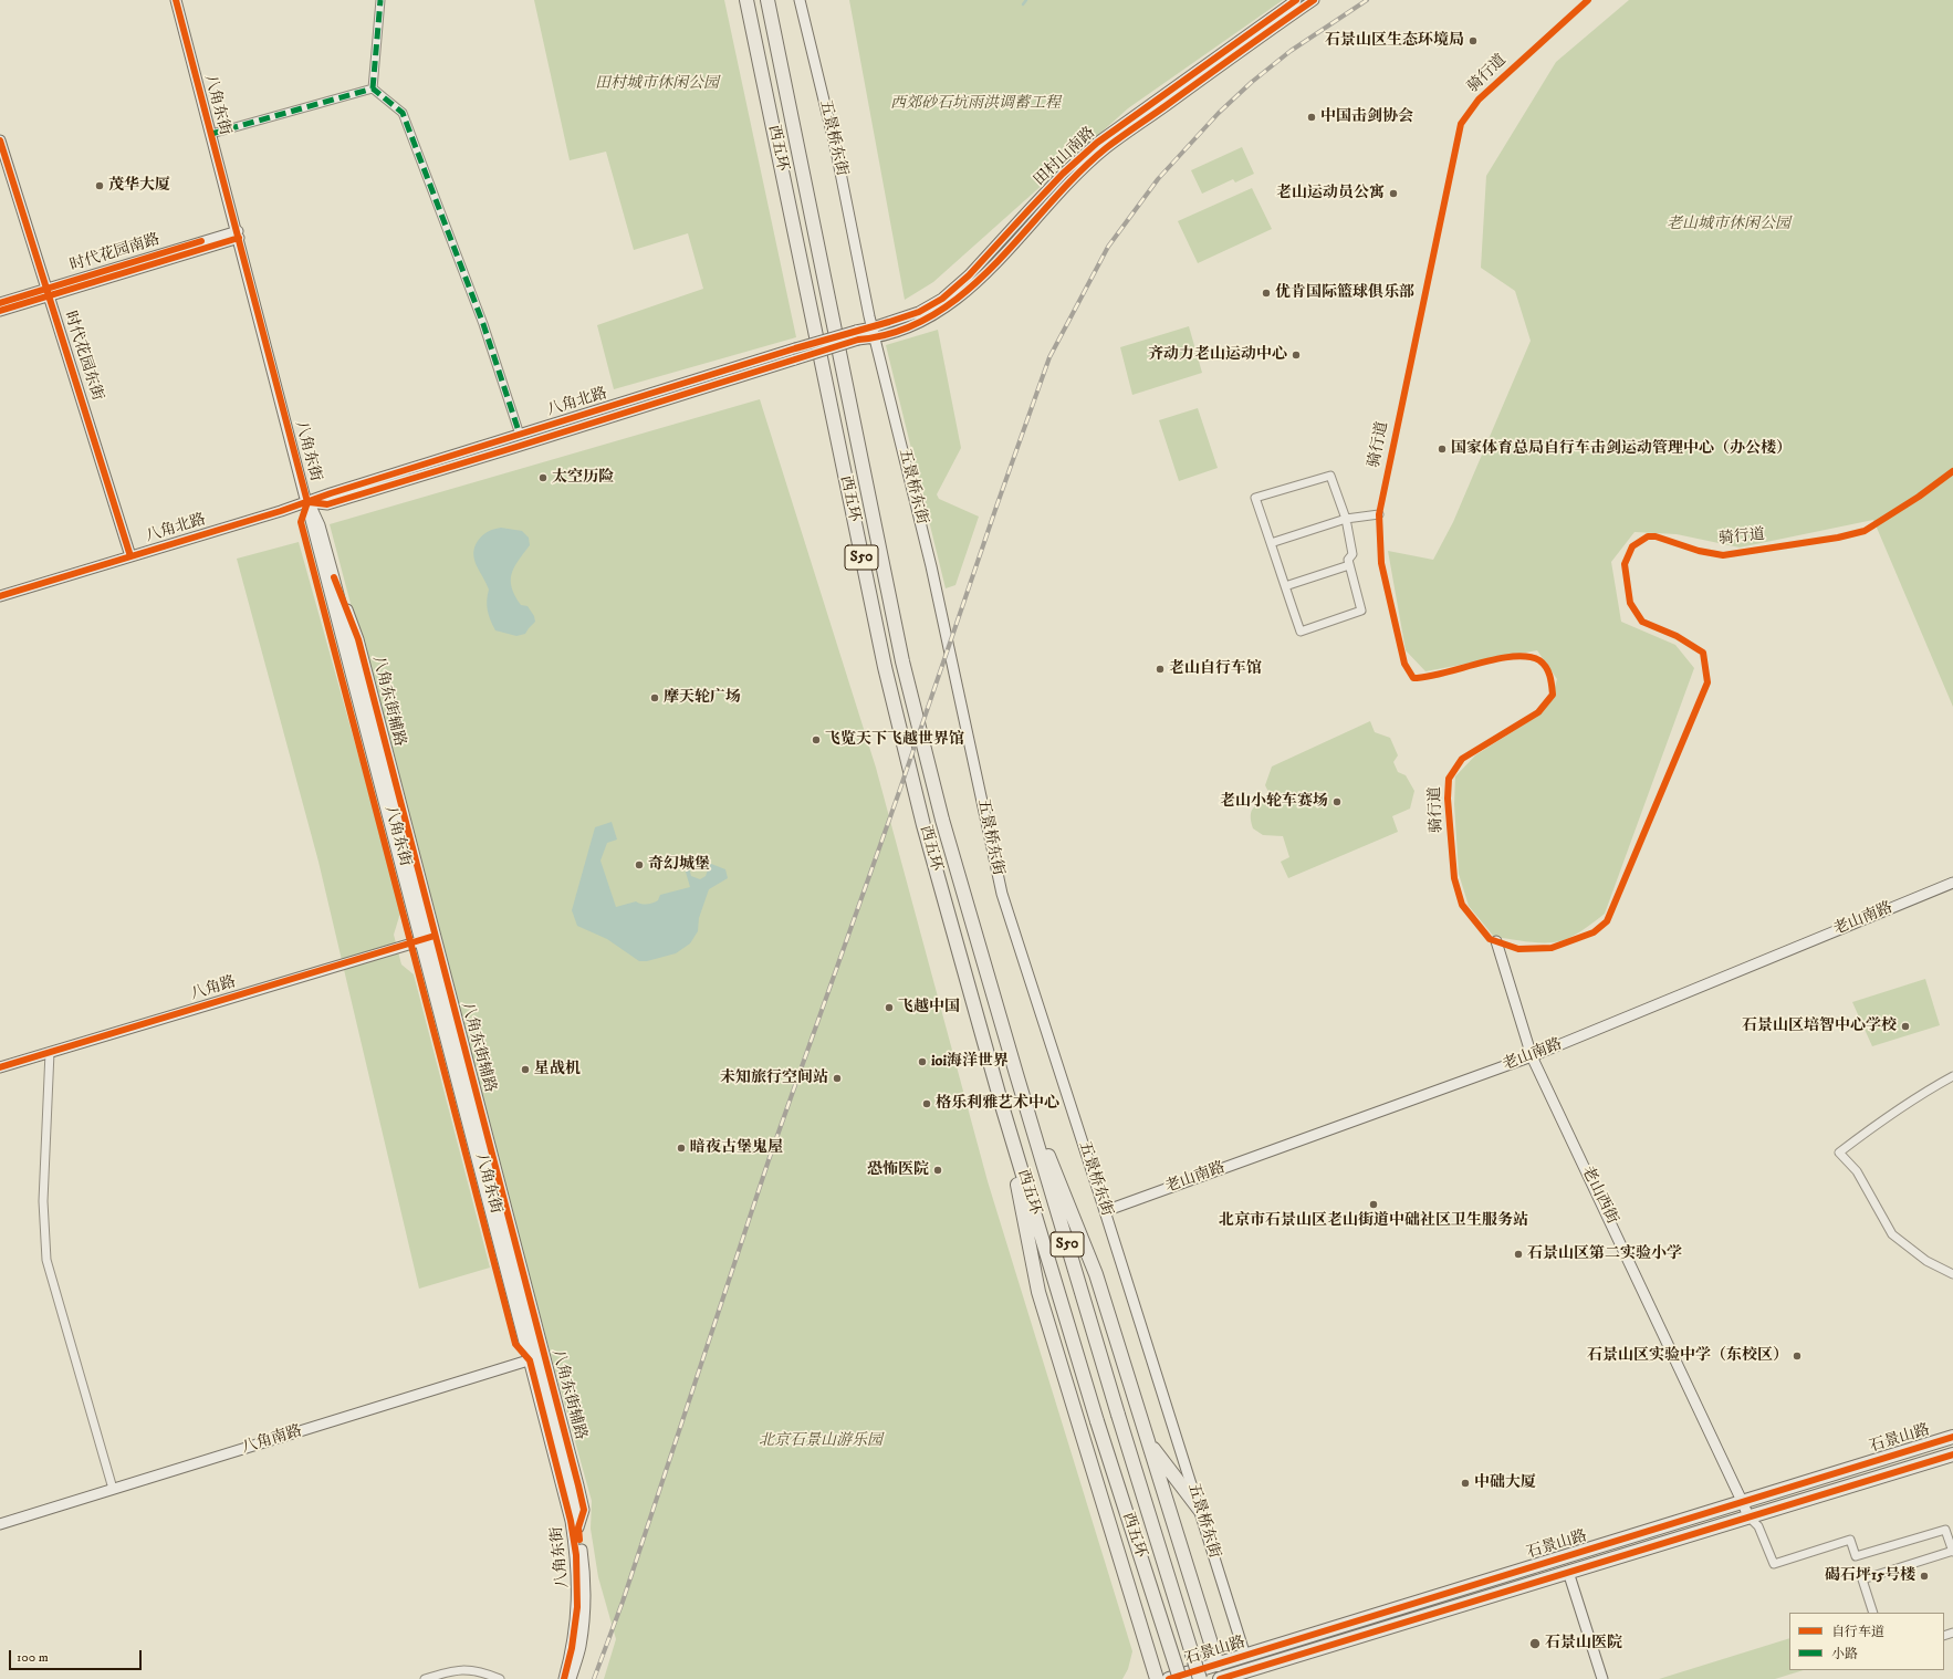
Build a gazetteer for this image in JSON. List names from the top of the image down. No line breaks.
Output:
{"streets":{"highway":["西五环","S50","石景山路"],"street":["八角东街","五景桥东街","田村山南路","时代花园南路","时代花园东街","八角北路","八角东街辅路","老山南路","八角路","老山西街","八角南路"],"cycle path":["骑行道"]},"crossings":[["八角东街","时代花园南路"],["八角东街","八角北路"],["八角东街","八角东街辅路"],["八角东街","八角路"],["八角东街","八角南路"],["五景桥东街","田村山南路"],["五景桥东街","老山南路"],["五景桥东街","石景山路"],["田村山南路","八角北路"],["时代花园南路","时代花园东街"],["时代花园东街","八角北路"],["八角东街辅路","八角路"],["八角东街辅路","八角南路"],["老山南路","老山西街"],["老山西街","石景山路"]],"parks":["田村城市休闲公园","西郊砂石坑雨洪调蓄工程","老山城市休闲公园","北京石景山游乐园"],"places":["石景山区生态环境局","中国击剑协会","茂华大厦","老山运动员公寓","优肯国际篮球俱乐部","齐动力老山运动中心","国家体育总局自行车击剑运动管理中心（办公楼）","太空历险","老山自行车馆","摩天轮广场","飞览天下飞越世界馆","老山小轮车赛场","奇幻城堡","飞越中国","石景山区培智中心学校","ioi海洋世界","星战机","未知旅行空间站","格乐利雅艺术中心","暗夜古堡鬼屋","恐怖医院","北京市石景山区老山街道中础社区卫生服务站","石景山区第二实验小学","石景山区实验中学（东校区）","中础大厦","碣石坪15号楼","石景山医院"],"legend":["自行车道","小路"],"scale_bar":"100 m"}
